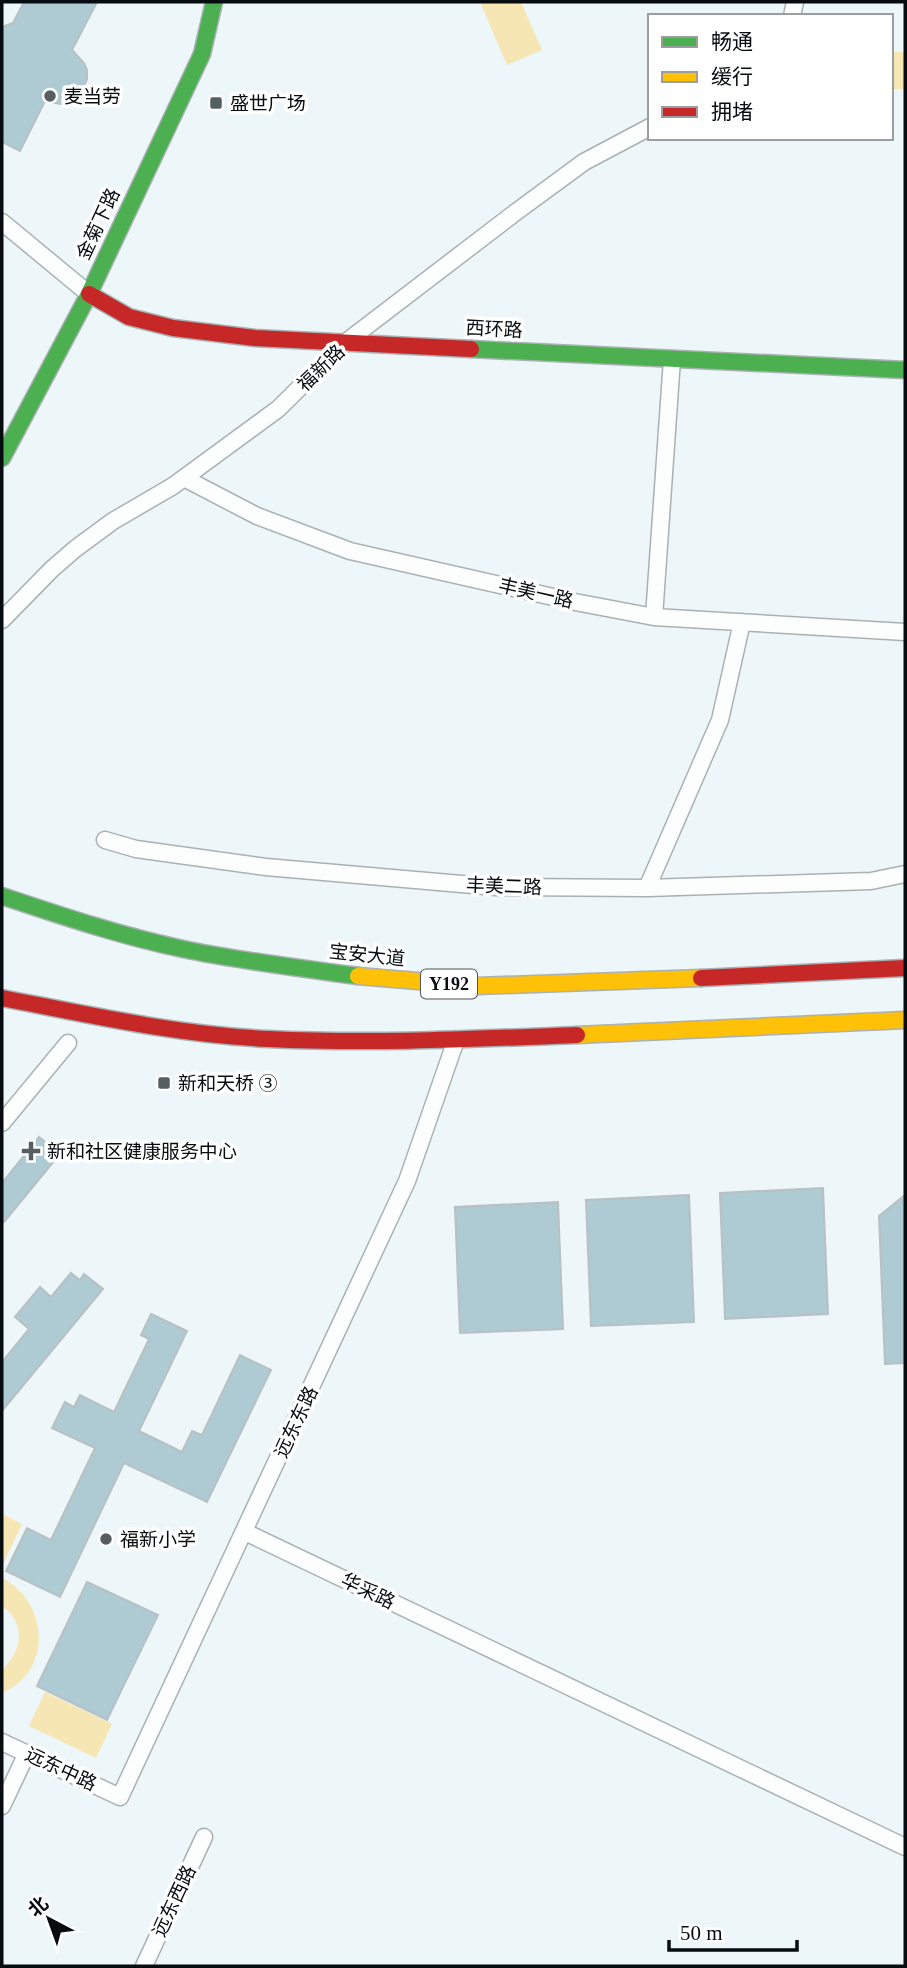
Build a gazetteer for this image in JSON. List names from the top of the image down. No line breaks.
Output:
{"streets":{"main road":["金菊下路","西环路","宝安大道","Y192"],"street":["福新路","丰美一路","丰美二路","远东东路","华采路","远东中路","远东西路"]},"crossings":[["金菊下路","西环路"],["西环路","福新路"],["福新路","丰美一路"],["远东东路","华采路"],["远东东路","远东中路"]],"places":{"other":["麦当劳","福新小学"],"transit":["盛世广场","新和天桥 ③"],"health":["新和社区健康服务中心"]},"legend":["畅通","缓行","拥堵"],"scale_bar":"50 m","north":"top left"}
